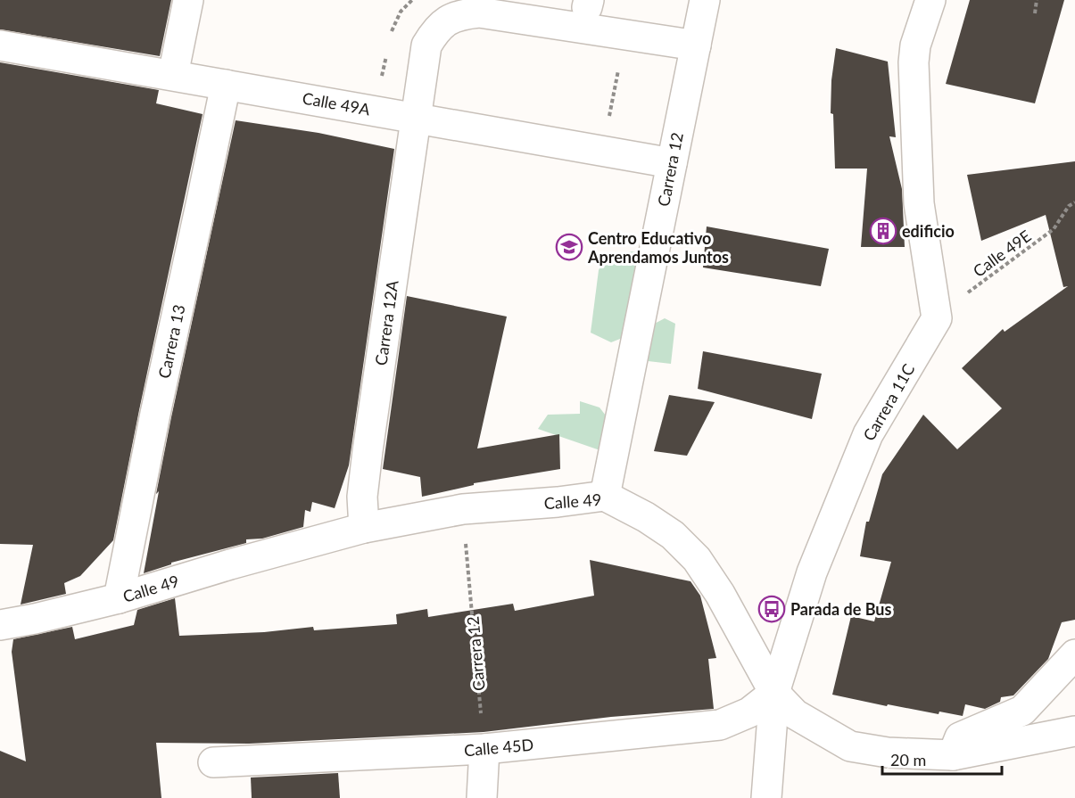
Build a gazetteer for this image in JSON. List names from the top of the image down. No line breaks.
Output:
{"streets":{"street":["Calle 49A","Carrera 12","Carrera 12A","Carrera 13","Carrera 11C","Calle 49","Calle 45D"],"path":["Calle 49E"]},"crossings":[["Calle 49A","Carrera 12"],["Calle 49A","Carrera 12A"],["Calle 49A","Carrera 13"],["Carrera 12","Carrera 12A"],["Carrera 12","Calle 49"],["Carrera 12","Calle 45D"],["Calle 49E","Carrera 11C"],["Carrera 12A","Calle 49"],["Carrera 13","Calle 49"],["Carrera 11C","Calle 49"],["Carrera 11C","Calle 45D"],["Calle 49","Calle 45D"]],"places":{"building":["edificio"],"school or university":["Centro Educativo Aprendamos Juntos"],"bus stop":["Parada de Bus"]},"scale_bar":"20 m"}
